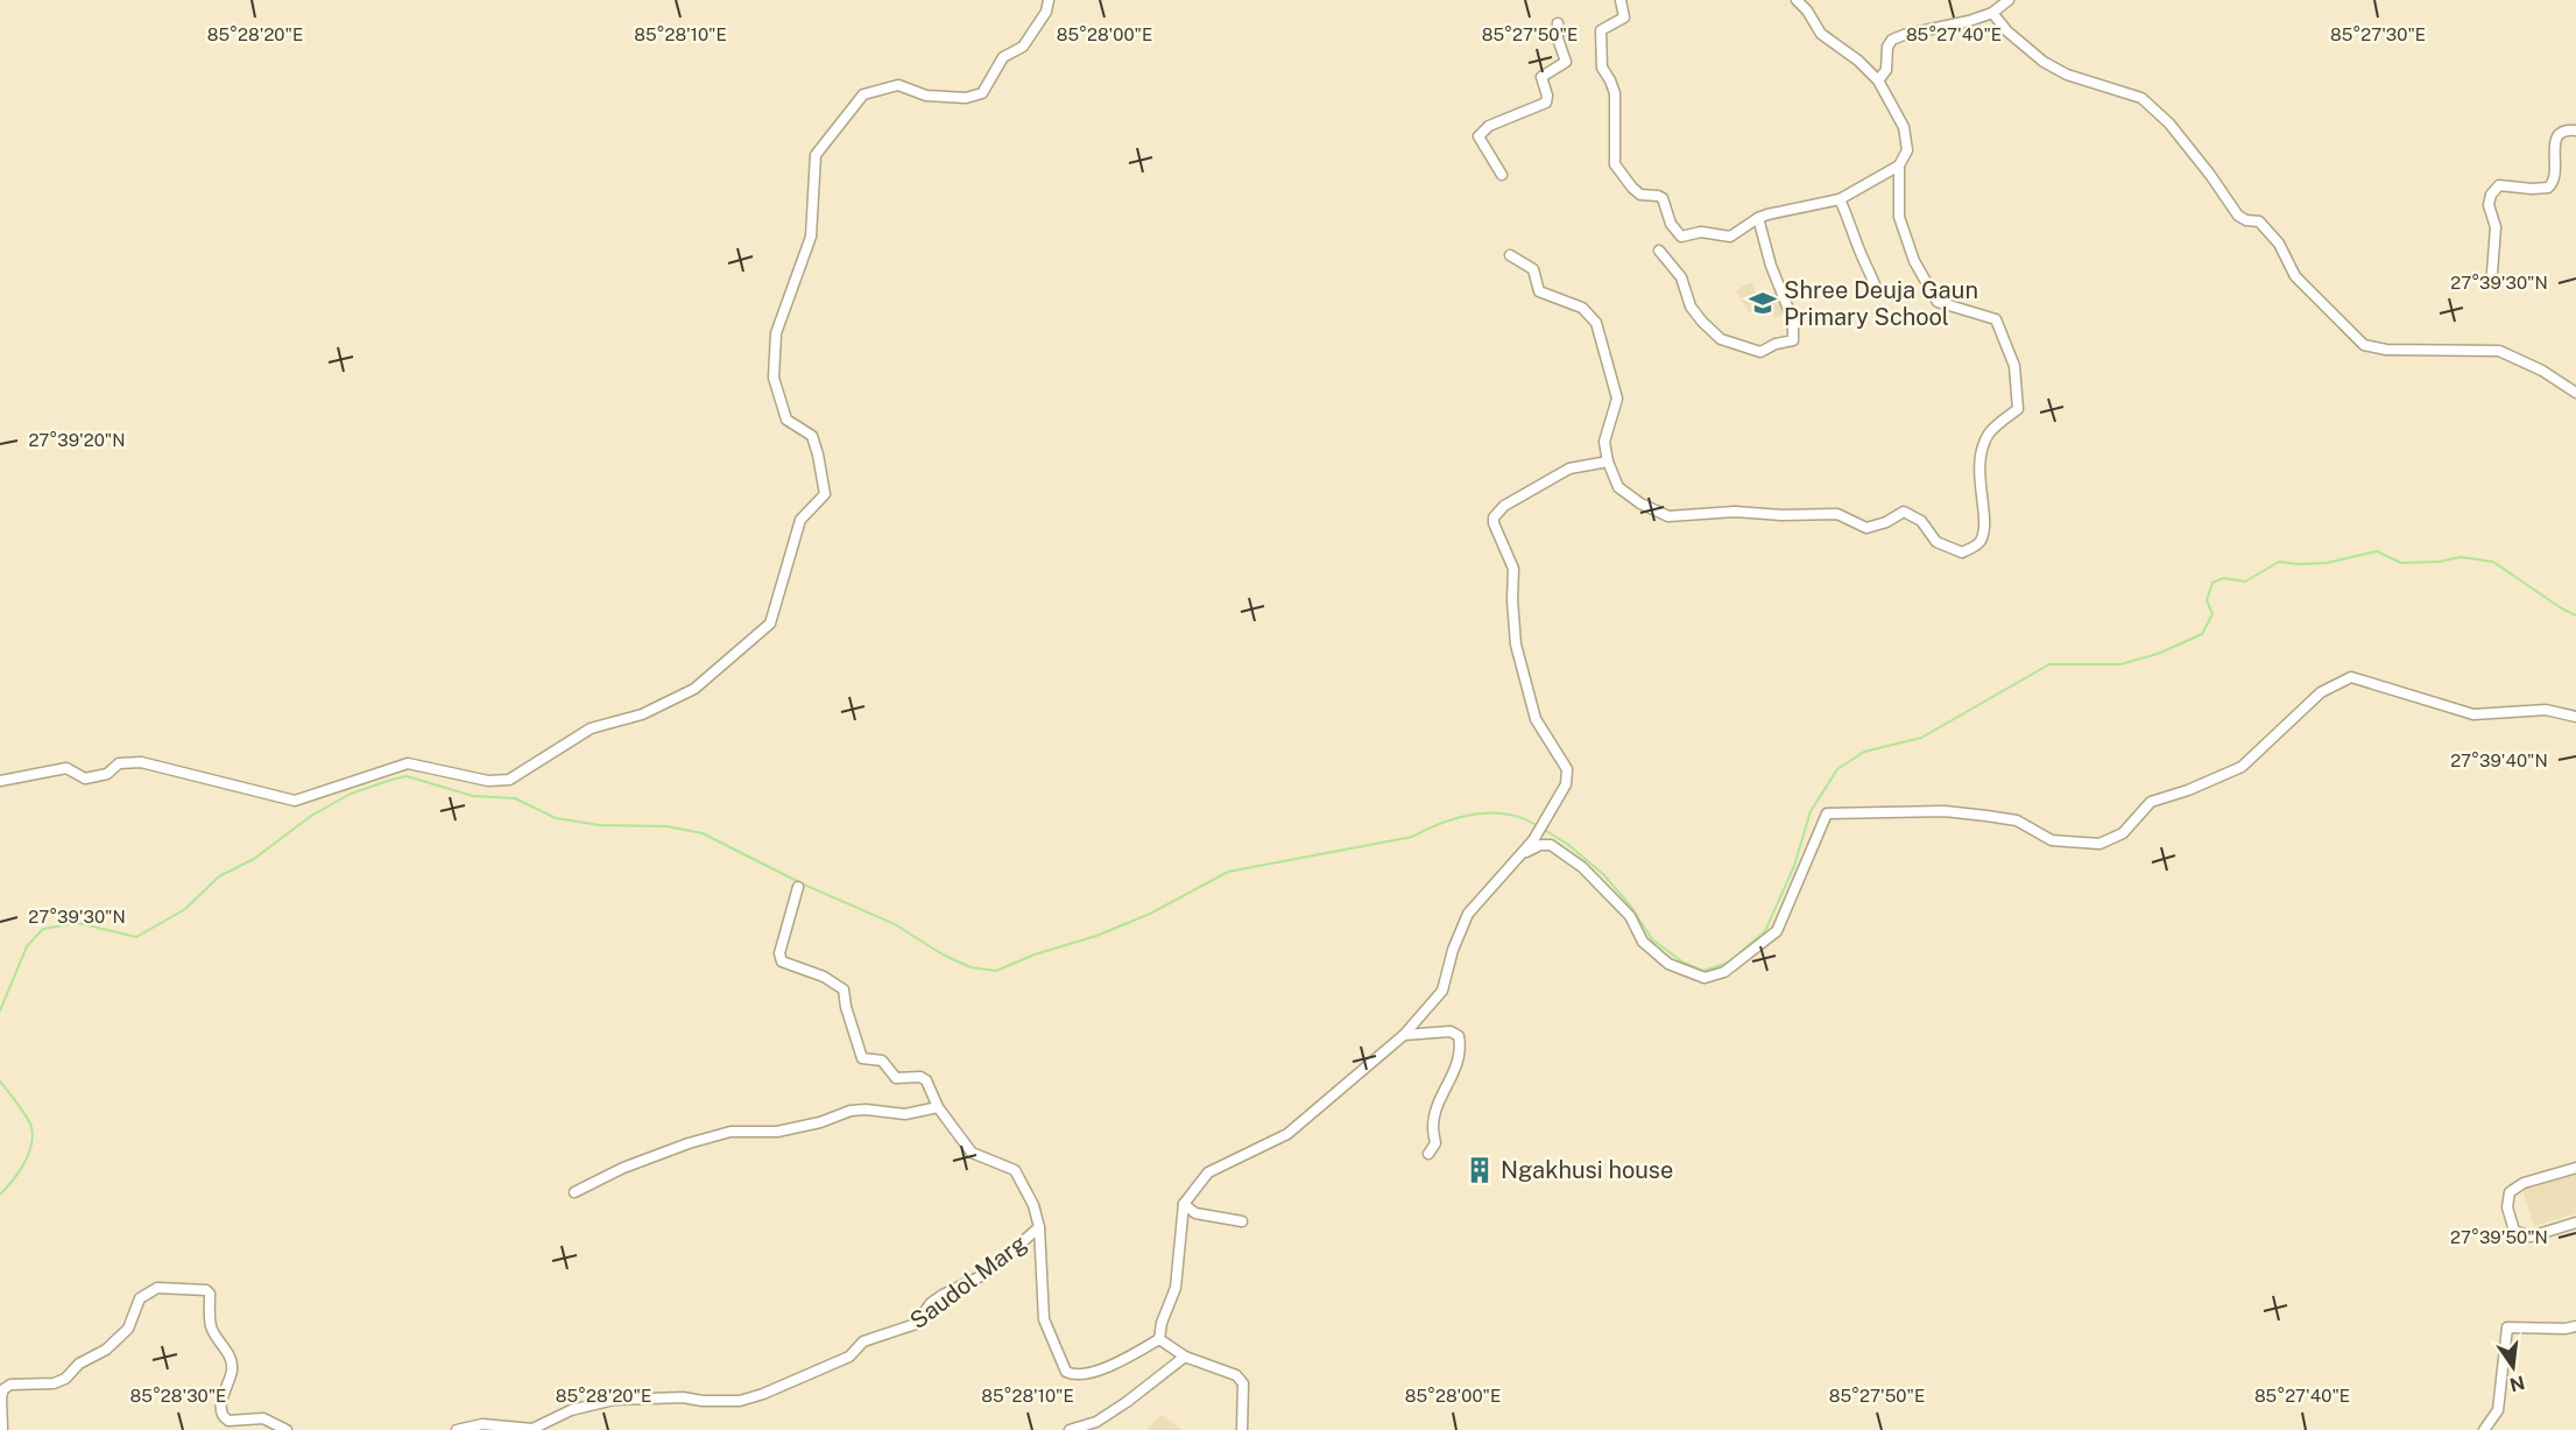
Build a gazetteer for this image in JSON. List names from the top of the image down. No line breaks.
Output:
{"streets":{"street":["Saudol Marg"]},"places":{"school or university":["Shree Deuja Gaun Primary School"],"building":["Ngakhusi house"]},"north":"bottom","coordinates":["85°28'20\"E","85°28'10\"E","85°28'00\"E","85°27'50\"E","85°27'40\"E","85°27'30\"E","27°39'30\"N","27°39'20\"N","27°39'40\"N","27°39'50\"N","85°28'30\"E"]}
